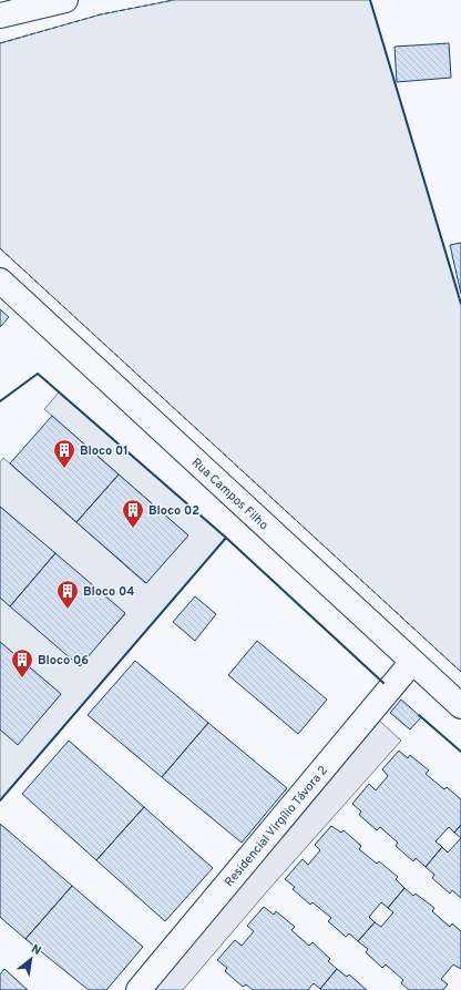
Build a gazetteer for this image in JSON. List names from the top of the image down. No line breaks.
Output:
{"streets":{"street":["Rua Campos Filho","Residencial Virgílio Távora 2"]},"crossings":[["Rua Campos Filho","Residencial Virgílio Távora 2"]],"places":{"building":["Bloco 01","Bloco 02","Bloco 04","Bloco 06"]},"north":"top right"}
